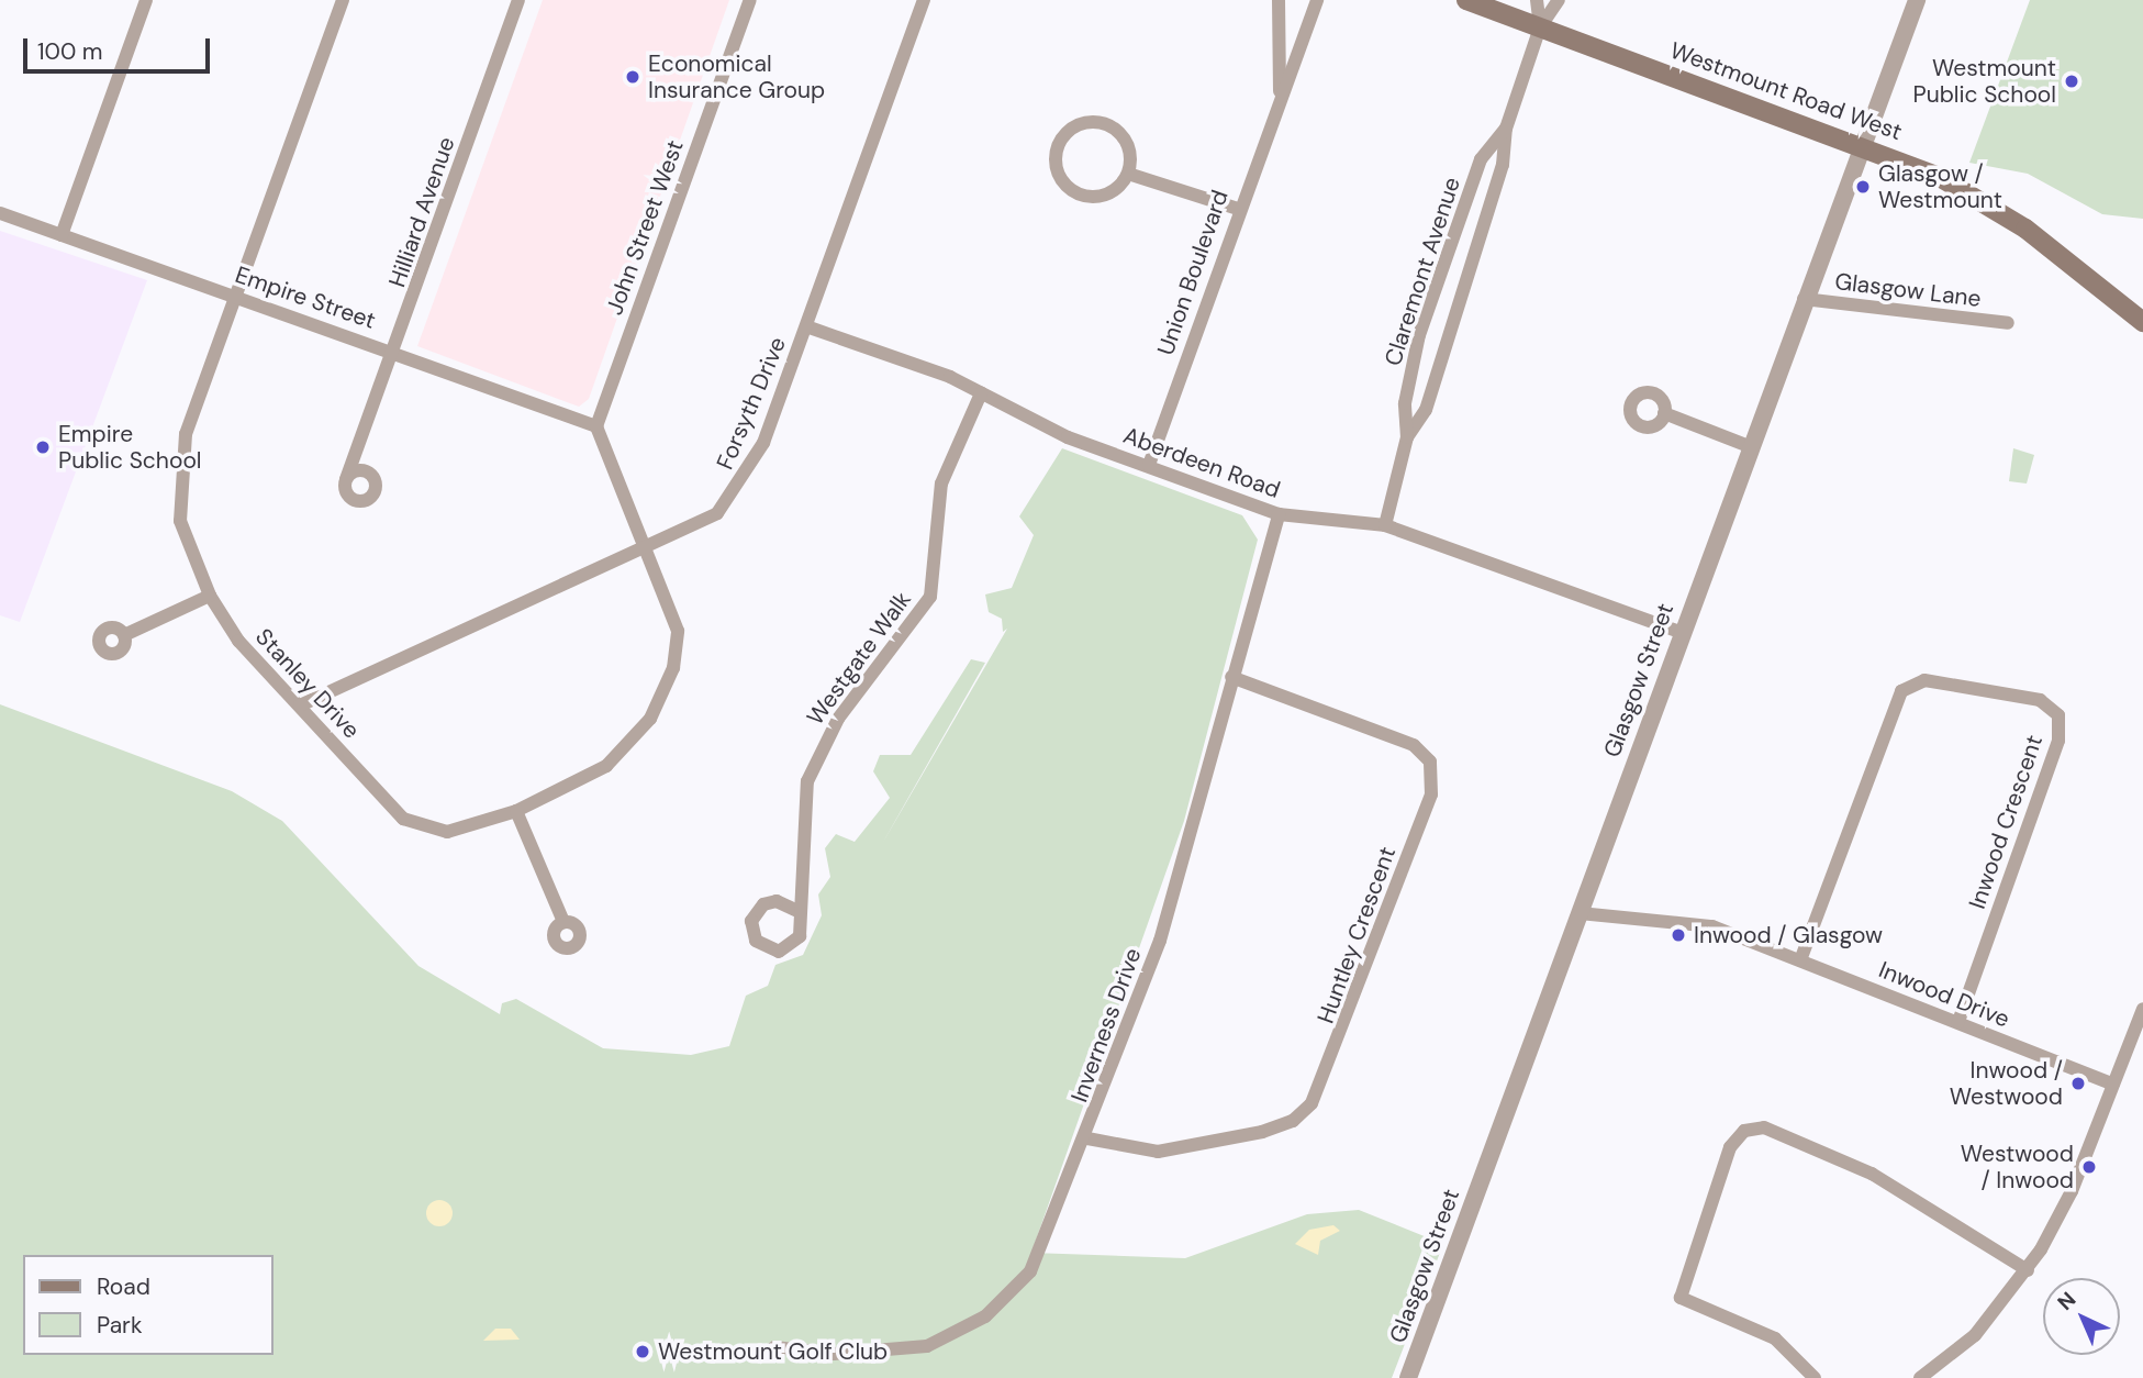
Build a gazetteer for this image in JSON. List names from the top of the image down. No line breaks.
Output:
{"streets":{"main road":["Westmount Road West"],"street":["Hilliard Avenue","John Street West","Claremont Avenue","Union Boulevard","Glasgow Lane","Empire Street","Forsyth Drive","Aberdeen Road","Westgate Walk","Glasgow Street","Stanley Drive","Inwood Crescent","Huntley Crescent","Inwood Drive","Inverness Drive"]},"crossings":[["Westmount Road West","Claremont Avenue"],["Westmount Road West","Glasgow Street"],["Hilliard Avenue","Empire Street"],["John Street West","Empire Street"],["John Street West","Stanley Drive"],["Claremont Avenue","Aberdeen Road"],["Union Boulevard","Aberdeen Road"],["Glasgow Lane","Glasgow Street"],["Empire Street","Stanley Drive"],["Forsyth Drive","Aberdeen Road"],["Forsyth Drive","Stanley Drive"],["Aberdeen Road","Westgate Walk"],["Aberdeen Road","Glasgow Street"],["Aberdeen Road","Inverness Drive"],["Glasgow Street","Inwood Drive"],["Inwood Crescent","Inwood Drive"],["Huntley Crescent","Inverness Drive"]],"places":["Economical Insurance Group","Westmount Public School","Glasgow / Westmount","Empire Public School","Inwood / Glasgow","Inwood / Westwood","Westwood / Inwood","Westmount Golf Club"],"legend":["Road","Park"],"scale_bar":"100 m","north":"top left"}
